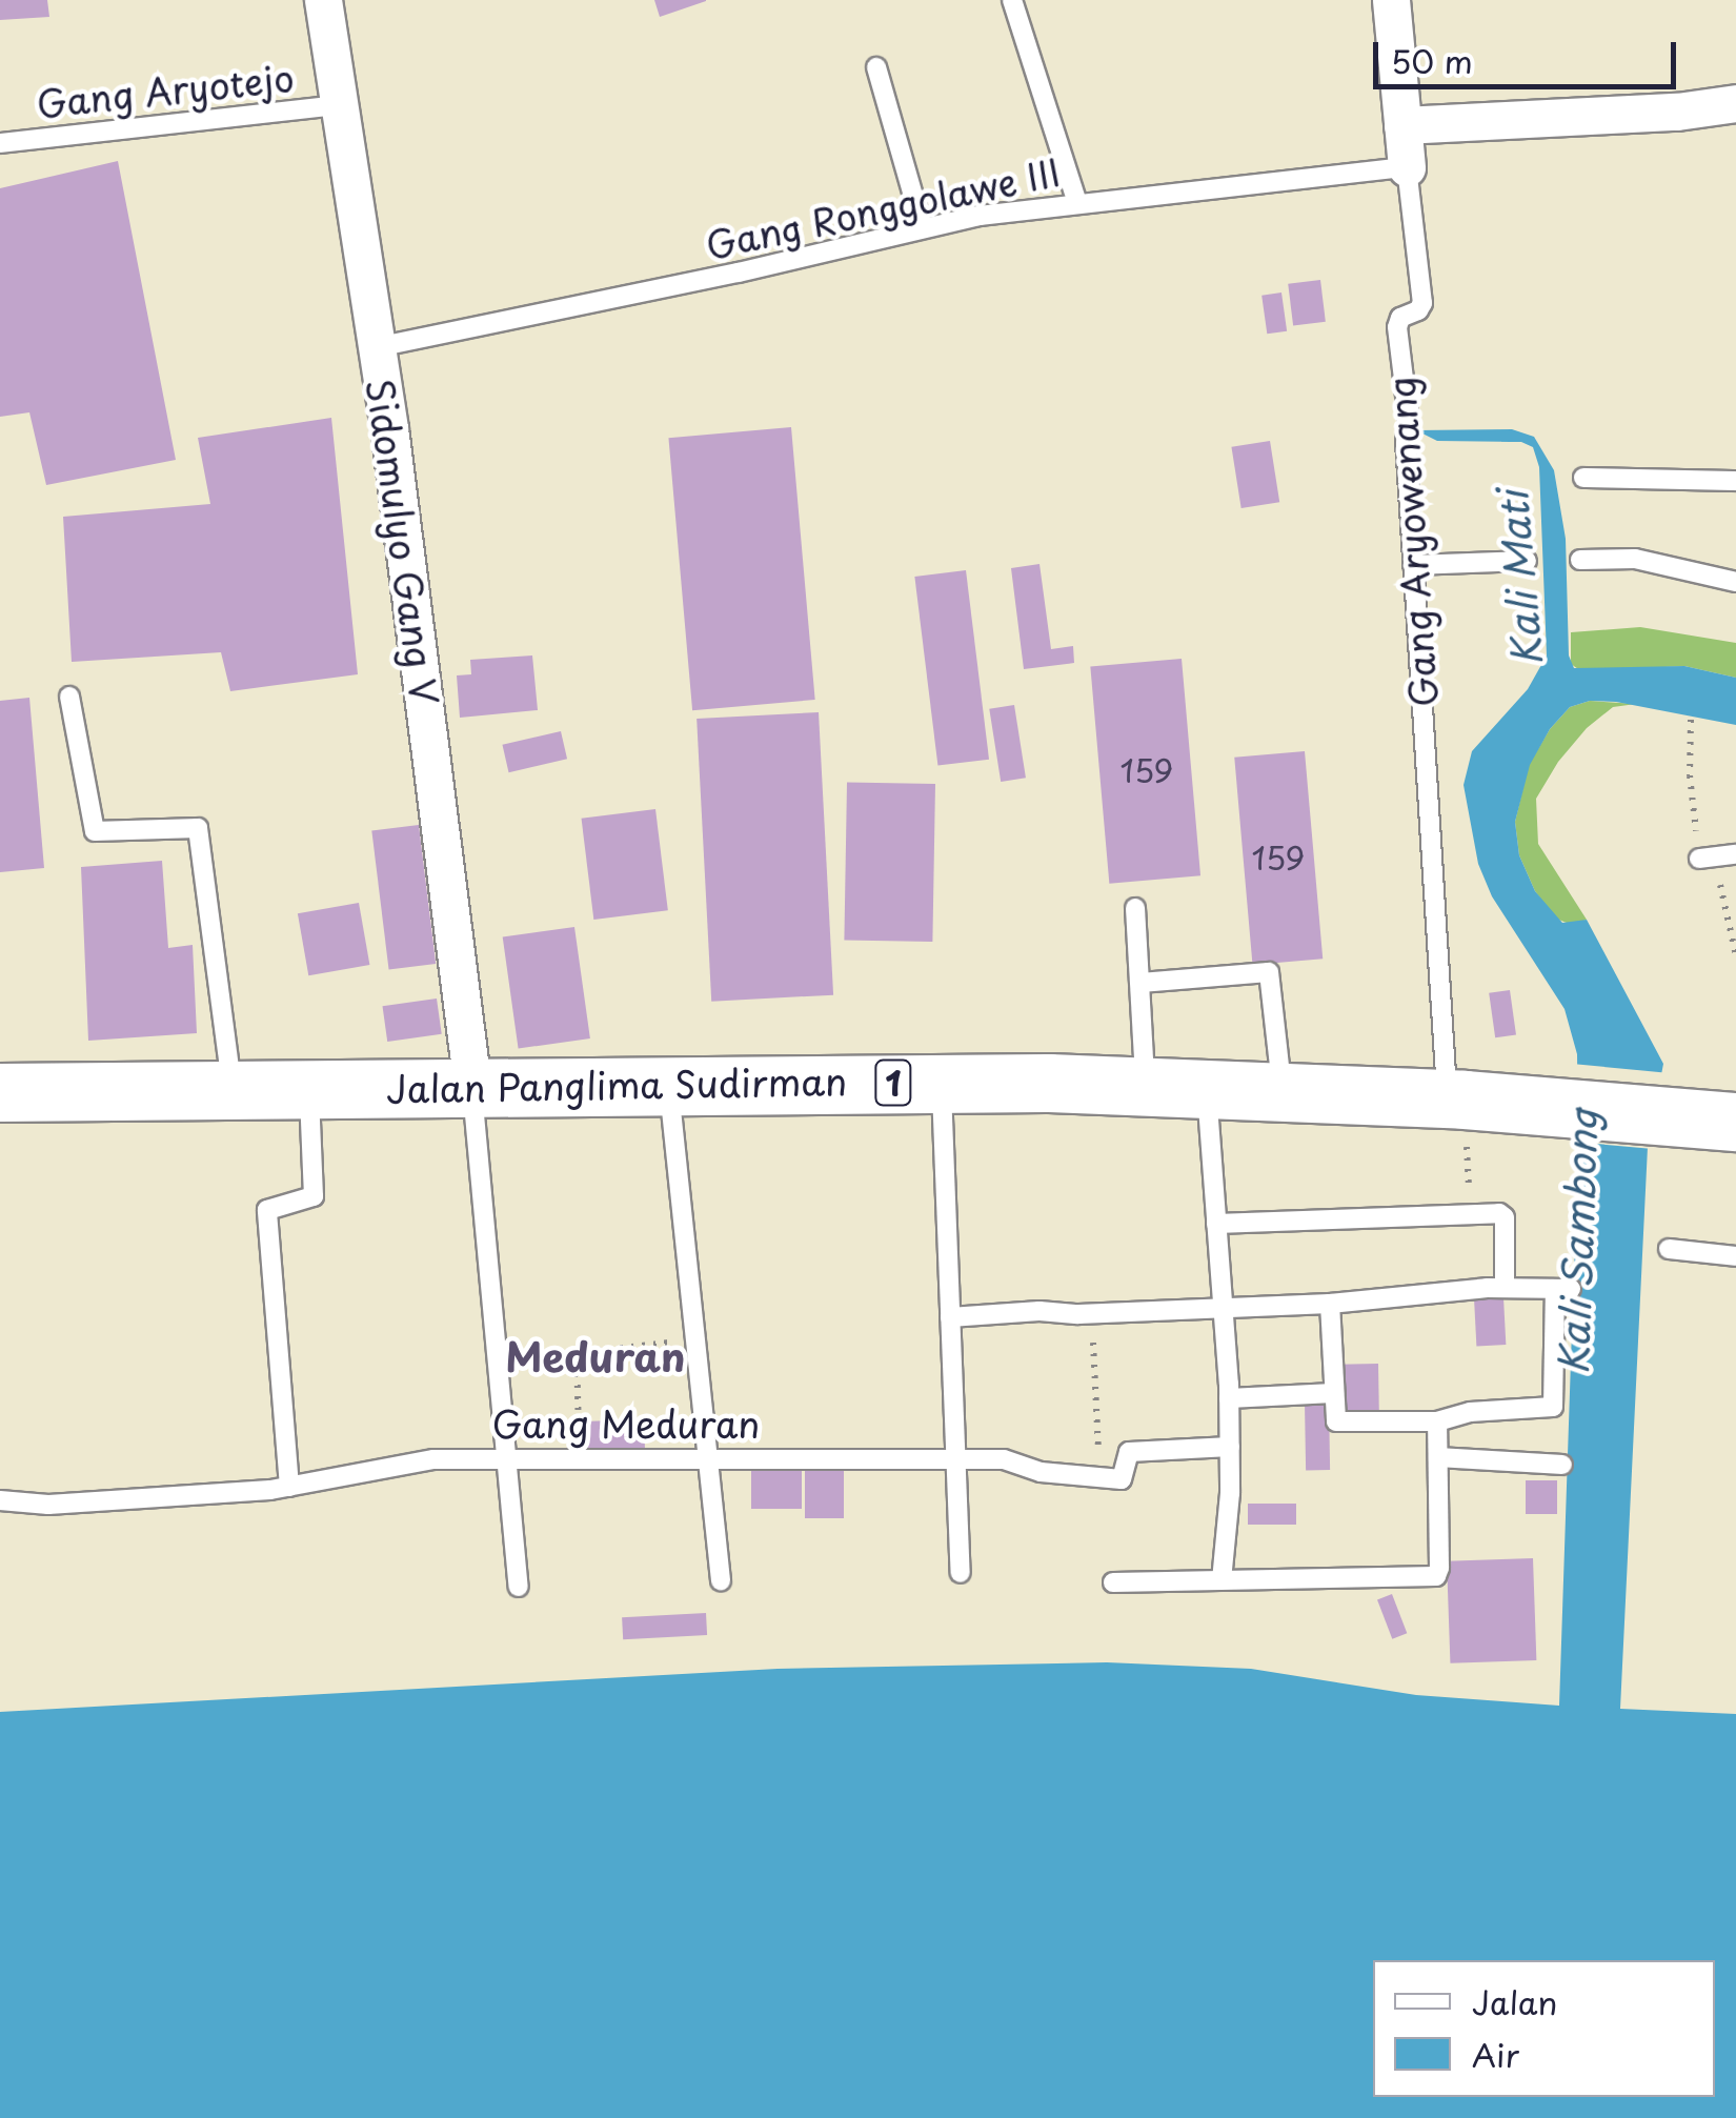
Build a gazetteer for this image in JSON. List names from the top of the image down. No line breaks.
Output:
{"streets":{"highway":["1","Jalan Panglima Sudirman"],"street":["Sidomulyo Gang V","Gang Aryowenang"],"lane":["Gang Aryotejo","Gang Ronggolawe III","Gang Meduran"]},"crossings":[["Gang Aryotejo","Sidomulyo Gang V"],["Gang Ronggolawe III","Sidomulyo Gang V"],["Gang Ronggolawe III","Gang Aryowenang"],["Sidomulyo Gang V","Jalan Panglima Sudirman"],["Gang Aryowenang","Jalan Panglima Sudirman"]],"districts":["Meduran"],"water":["Kali Mati","Kali Sambong"],"house_numbers":["159","159"],"legend":["Jalan","Air"],"scale_bar":"50 m"}
